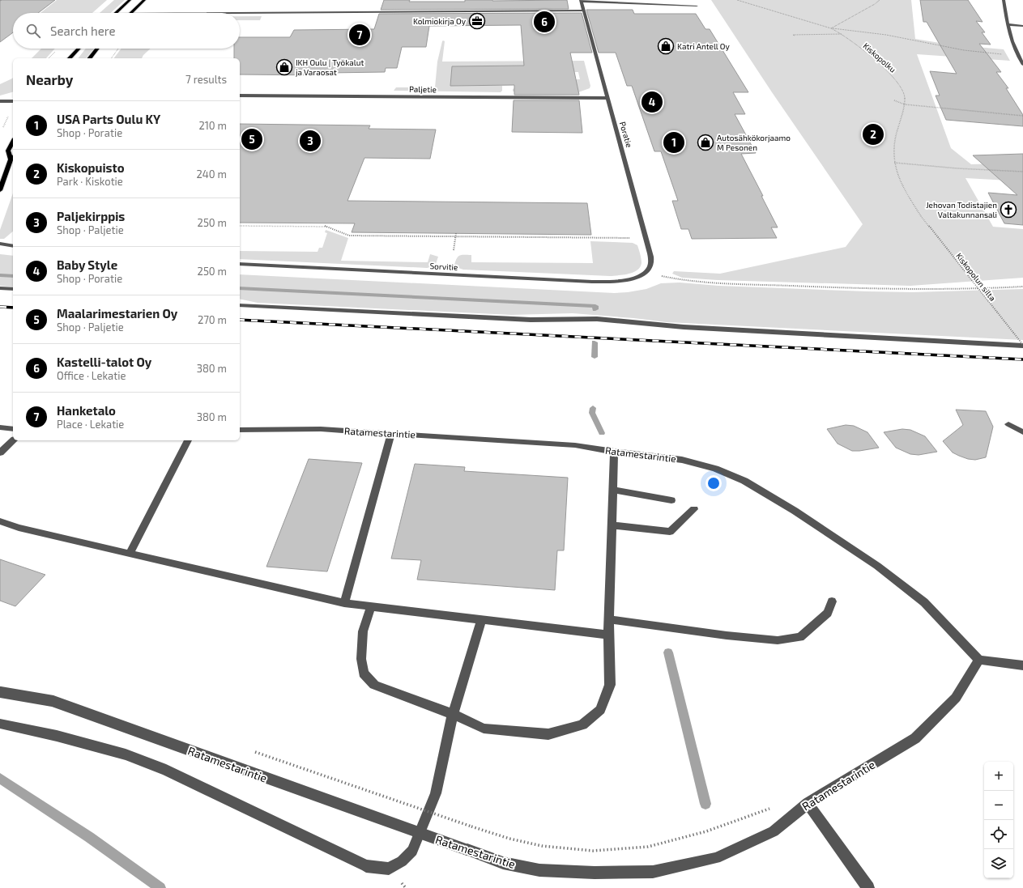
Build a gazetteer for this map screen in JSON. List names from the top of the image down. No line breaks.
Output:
{"streets":{"street":["Paljetie","Poratie","Sorvitie","Ratamestarintie"],"path":["Kiskopolku","Kiskopolun silta"]},"crossings":[["Kiskopolku","Kiskopolun silta"],["Paljetie","Poratie"],["Poratie","Sorvitie"]],"places":{"office":["Kolmiokirja Oy"],"shop":["Katri Antell Oy","IKH Oulu | Työkalut ja Varaosat","Autosähkökorjaamo M Pesonen"],"church":["Jehovan Todistajien Valtakunnansali"]},"page":{"pins":["6","7","4","2","5","3","1"],"search":"Search here","heading":["Nearby","7 results"],"list":[{"mark":"1","name":"USA Parts Oulu KY","note":"Shop · Poratie","value":"210 m"},{"mark":"2","name":"Kiskopuisto","note":"Park · Kiskotie","value":"240 m"},{"mark":"3","name":"Paljekirppis","note":"Shop · Paljetie","value":"250 m"},{"mark":"4","name":"Baby Style","note":"Shop · Poratie","value":"250 m"},{"mark":"5","name":"Maalarimestarien Oy","note":"Shop · Paljetie","value":"270 m"},{"mark":"6","name":"Kastelli-talot Oy","note":"Office · Lekatie","value":"380 m"},{"mark":"7","name":"Hanketalo","note":"Place · Lekatie","value":"380 m"}],"map_buttons":["+","−"]}}
